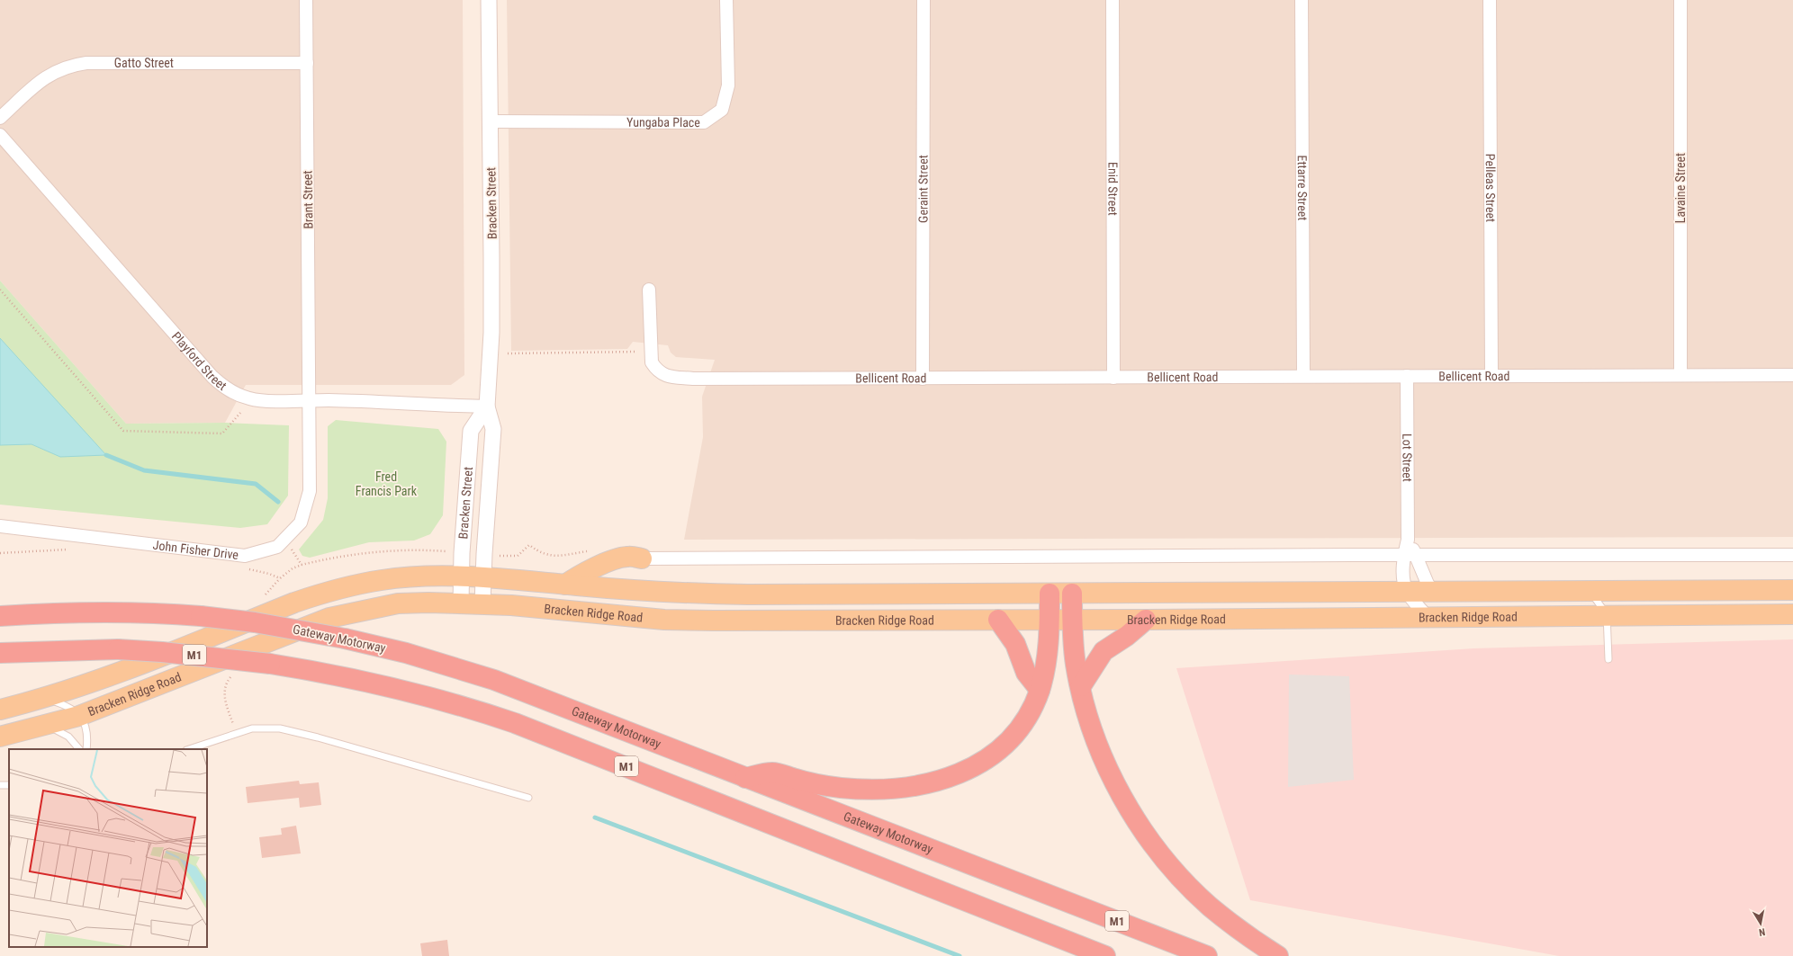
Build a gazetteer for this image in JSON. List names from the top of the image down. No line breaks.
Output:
{"streets":{"highway":["Gateway Motorway","M1"],"main road":["Bracken Ridge Road"],"street":["Gatto Street","Yungaba Place","Ettarre Street","Pelleas Street","Lavaine Street","Geraint Street","Enid Street","Brant Street","Bracken Street","Playford Street","Bellicent Road","Lot Street","John Fisher Drive"]},"crossings":[["Gatto Street","Brant Street"],["Yungaba Place","Bracken Street"],["Ettarre Street","Bellicent Road"],["Pelleas Street","Bellicent Road"],["Lavaine Street","Bellicent Road"],["Geraint Street","Bellicent Road"],["Enid Street","Bellicent Road"],["Brant Street","Playford Street"],["Brant Street","John Fisher Drive"],["Bracken Street","Playford Street"],["Bracken Street","Bracken Ridge Road"],["Playford Street","John Fisher Drive"],["Bellicent Road","Lot Street"],["Lot Street","Bracken Ridge Road"]],"parks":["Fred Francis Park"],"north":"bottom"}
